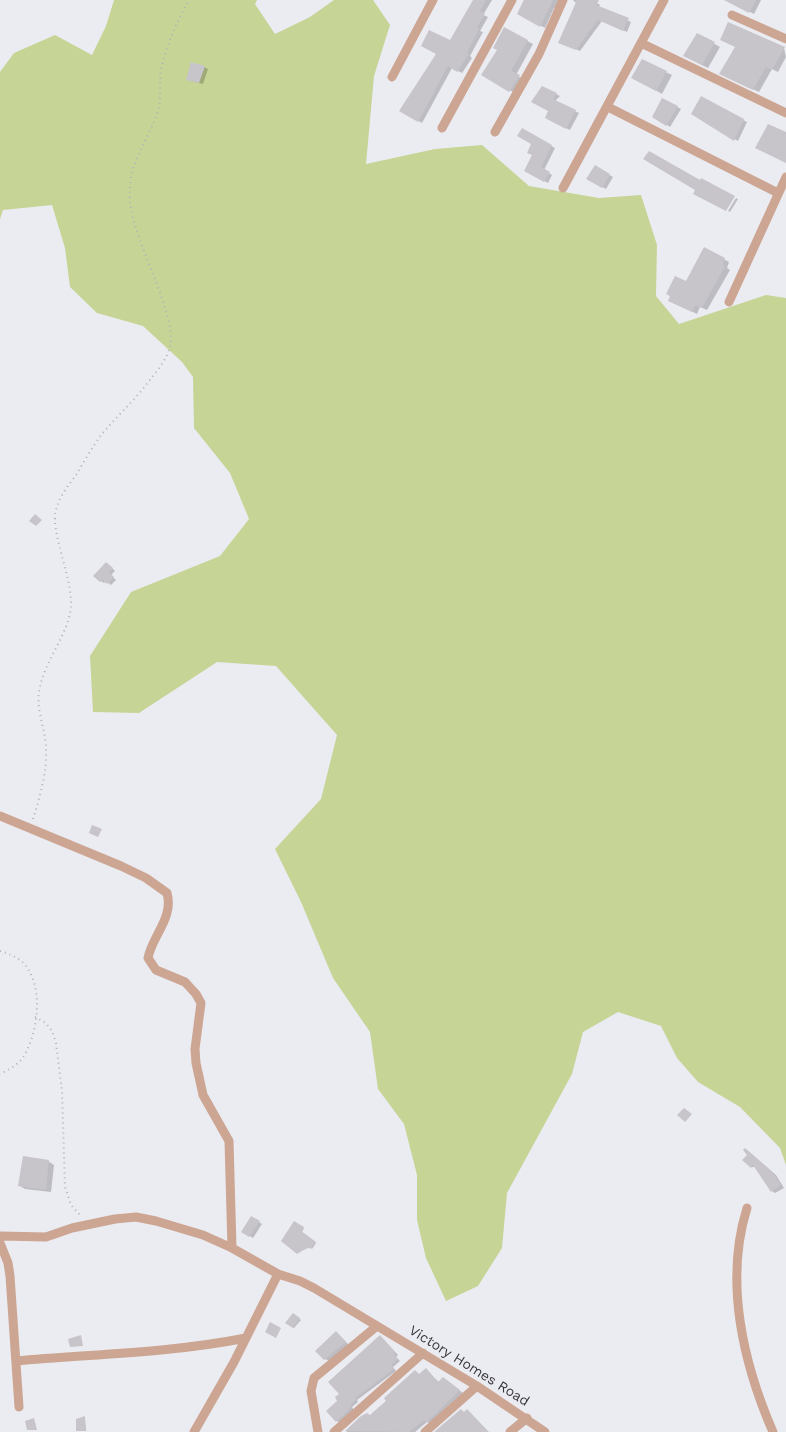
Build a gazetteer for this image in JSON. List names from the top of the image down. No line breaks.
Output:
{"streets":{"street":["Victory Homes Road"]}}
